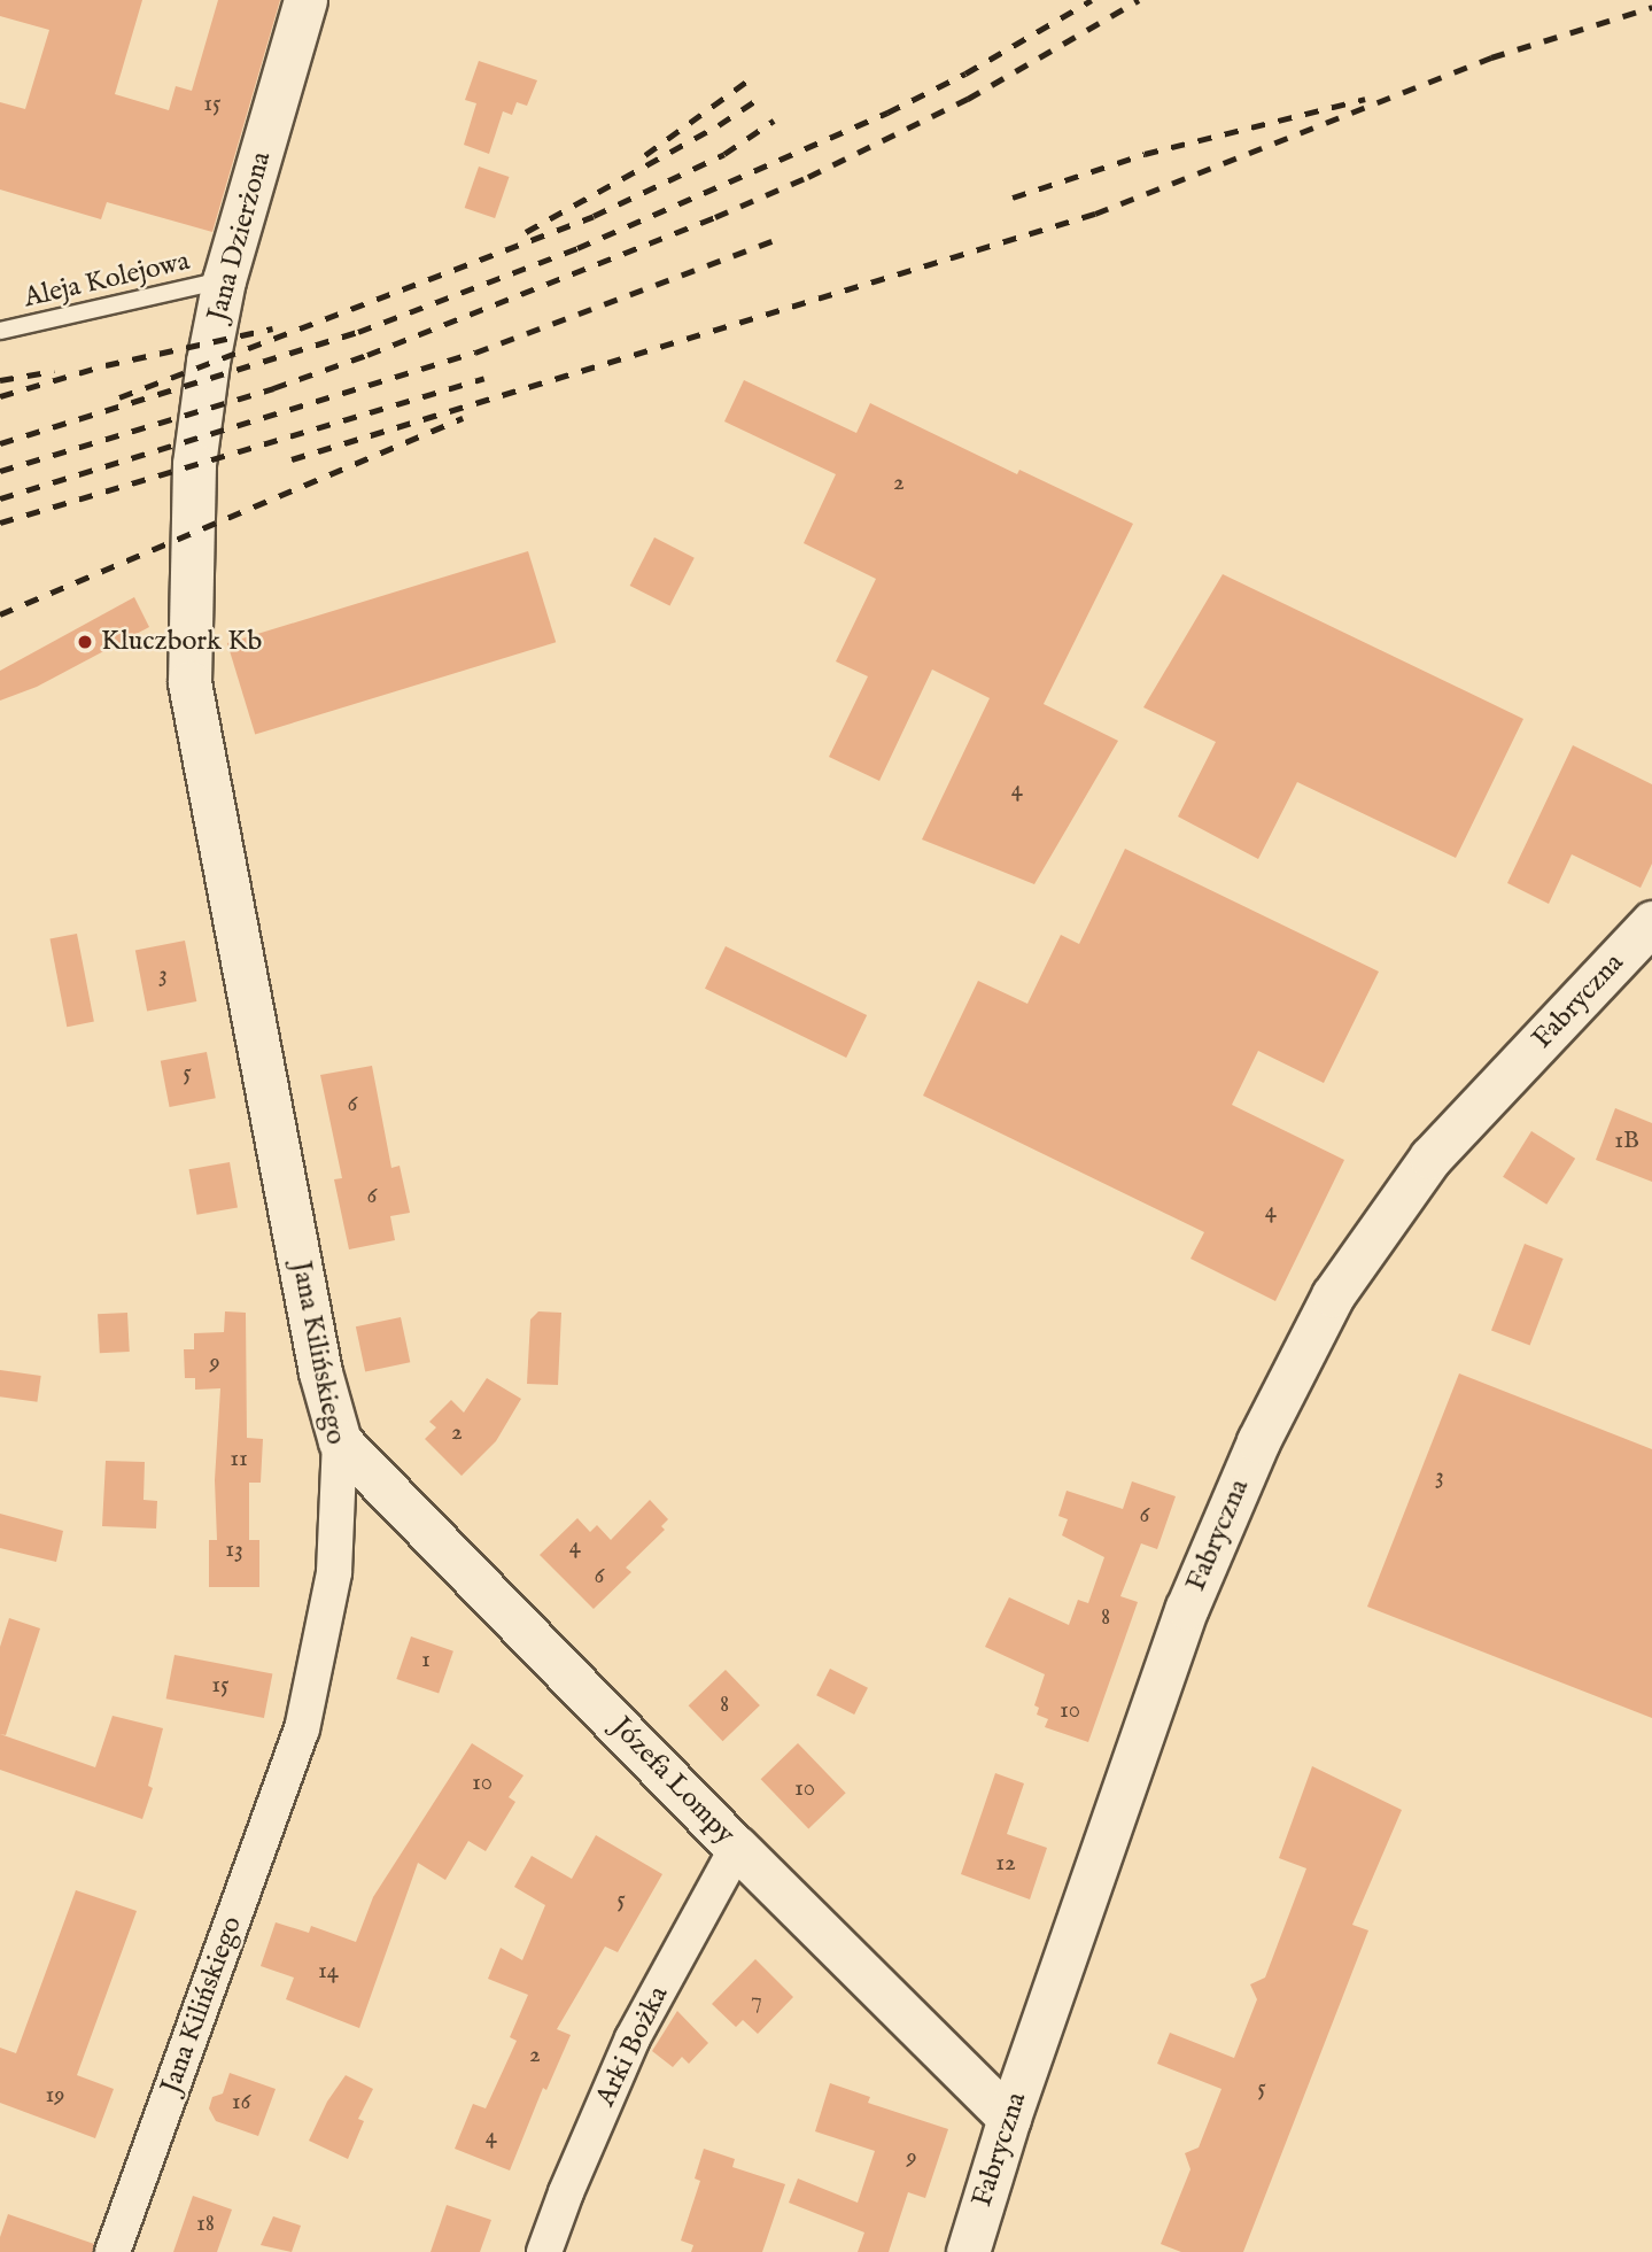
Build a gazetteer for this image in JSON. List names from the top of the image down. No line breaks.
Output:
{"streets":{"street":["Jana Dzierżona","Fabryczna","Jana Kilińskiego","Józefa Lompy","Arki Bożka"],"lane":["Aleja Kolejowa"]},"crossings":[["Jana Dzierżona","Aleja Kolejowa"],["Jana Dzierżona","Jana Kilińskiego"],["Fabryczna","Józefa Lompy"],["Jana Kilińskiego","Józefa Lompy"],["Józefa Lompy","Arki Bożka"]],"places":["Kluczbork Kb"],"house_numbers":["15","2","4","3","5","6","1B","6","4","9","2","11","3","6","4","13","6","8","1","15","8","10","10","10","12","5","14","7","2","5","19","16","4","9","18"]}
